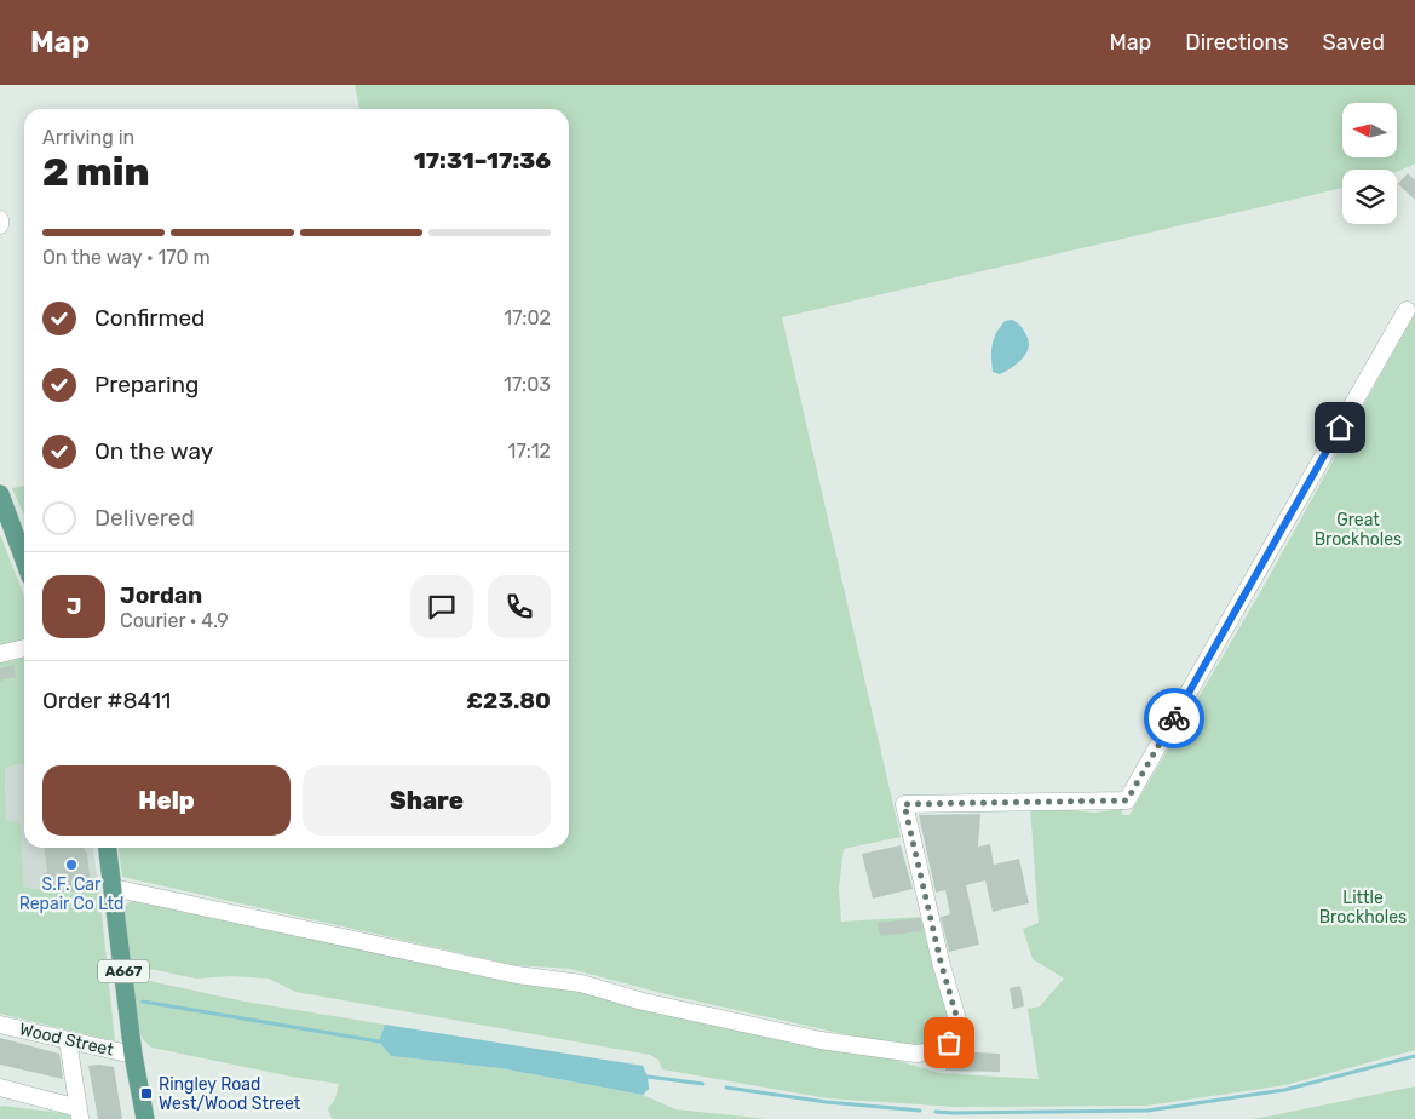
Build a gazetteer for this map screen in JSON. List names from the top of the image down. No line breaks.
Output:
{"streets":{"main road":["A667"],"street":["Wood Street"]},"crossings":[["A667","Wood Street"]],"parks":["Great Brockholes","Little Brockholes"],"places":{"other":["S.F. Car Repair Co Ltd"],"transit":["Ringley Road West/Wood Street"]},"north":"left","page":{"header":"Map","nav":["Map","Directions","Saved"],"heading":["2 min","Arriving in","17:31–17:36"],"panel":["Jordan","Courier · 4.9","Order #8411","£23.80"],"bar":"On the way · 170 m","list":[["Confirmed","17:02"],["Preparing","17:03"],["On the way","17:12"],"Delivered"],"round":"J","buttons":["Help","Share"]}}
